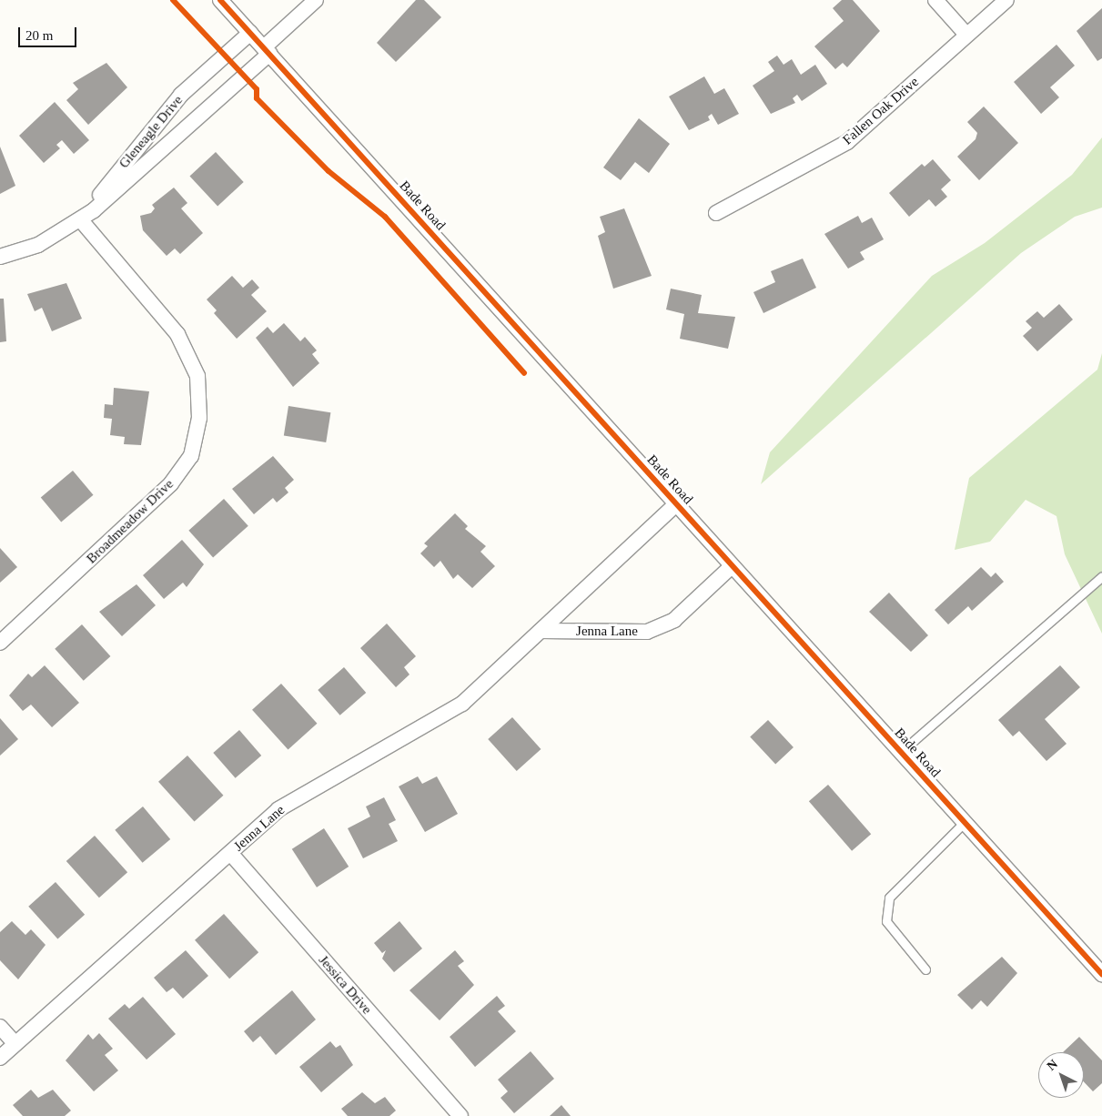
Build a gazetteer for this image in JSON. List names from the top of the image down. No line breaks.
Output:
{"streets":{"street":["Fallen Oak Drive","Gleneagle Drive","Bade Road","Broadmeadow Drive","Jenna Lane","Jessica Drive"]},"crossings":[["Gleneagle Drive","Bade Road"],["Gleneagle Drive","Broadmeadow Drive"],["Bade Road","Jenna Lane"],["Jenna Lane","Jessica Drive"]],"scale_bar":"20 m","north":"top left"}
